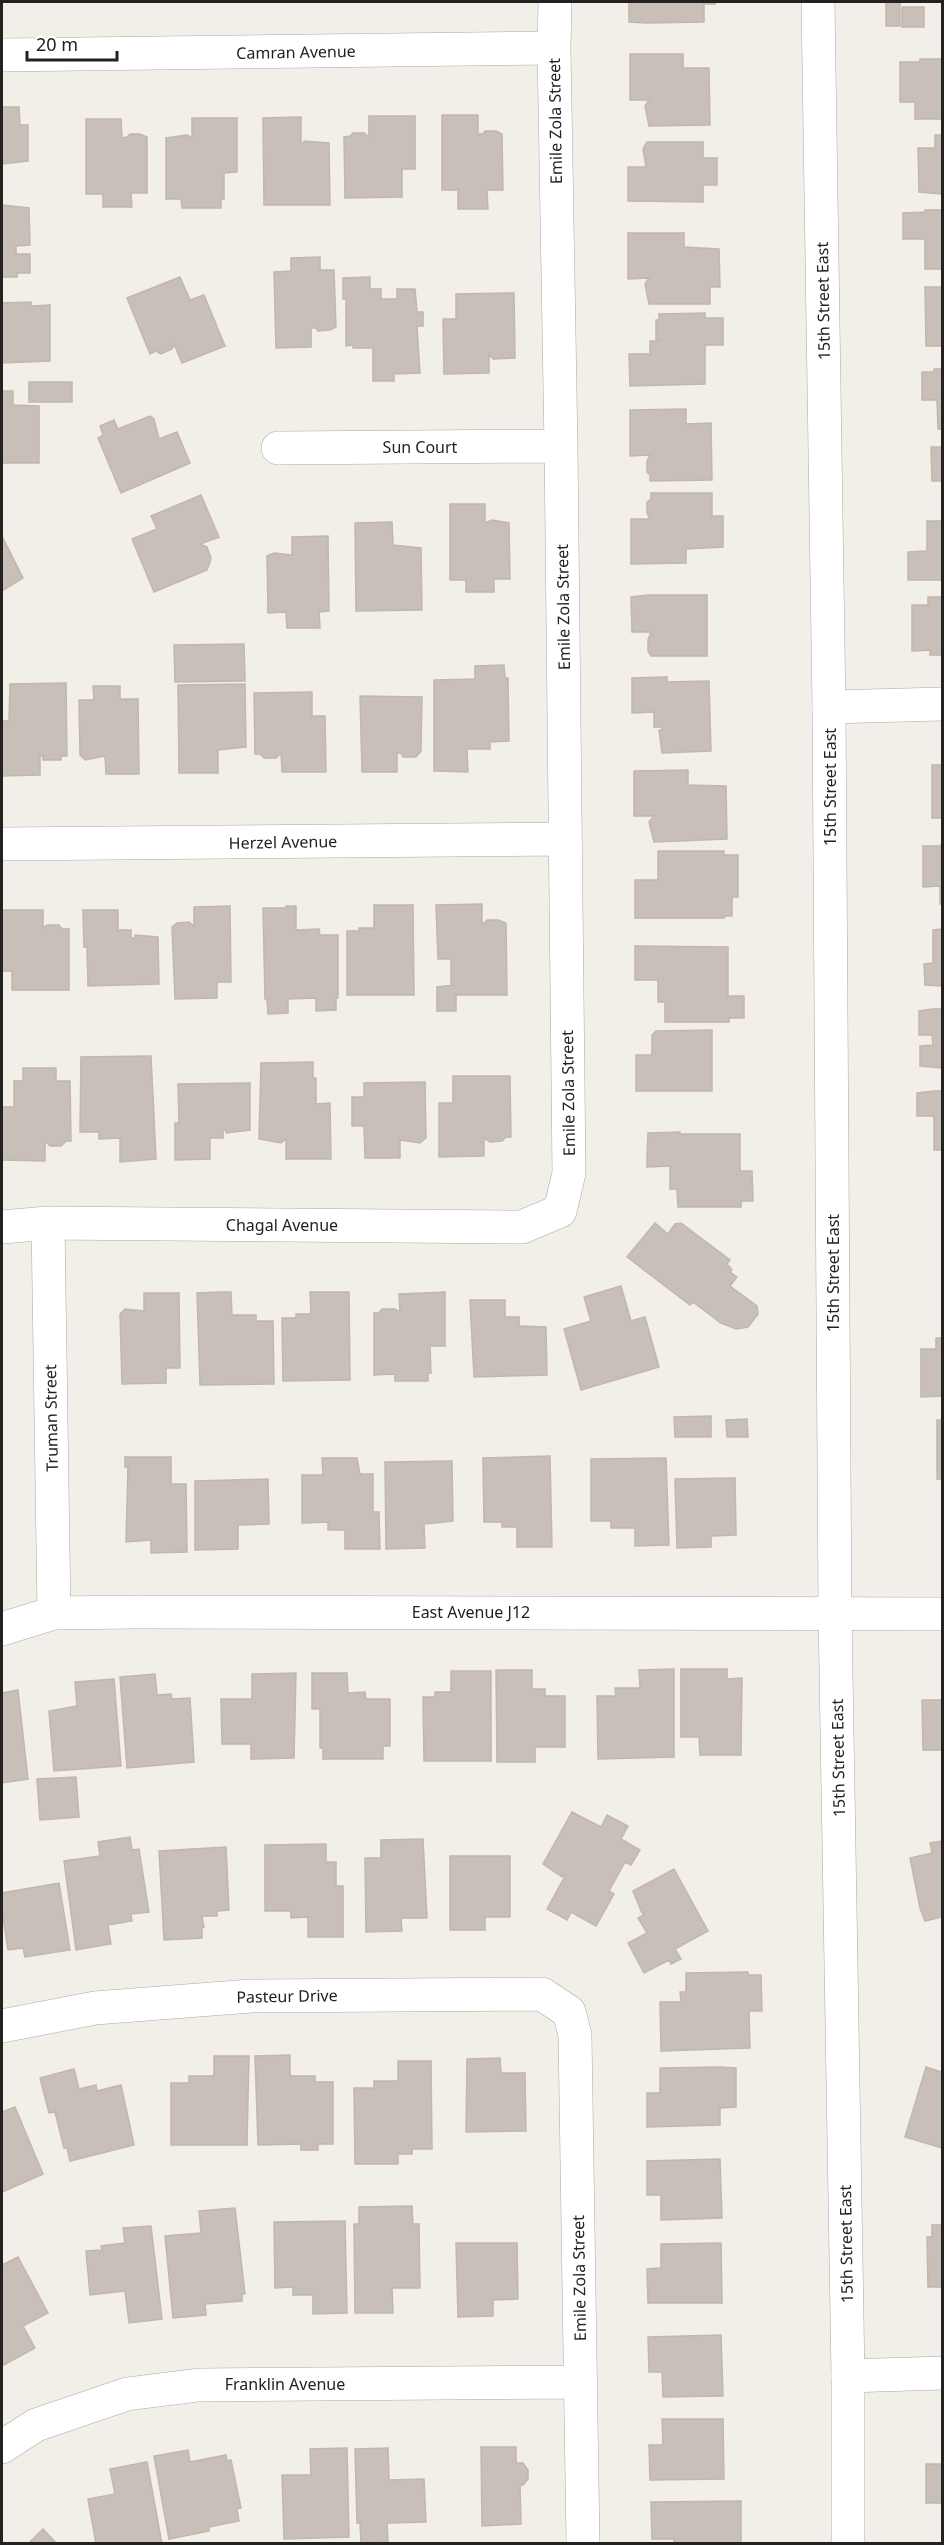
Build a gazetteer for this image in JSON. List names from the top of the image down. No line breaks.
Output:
{"streets":{"street":["Camran Avenue","Emile Zola Street","15th Street East","Sun Court","Herzel Avenue","Chagal Avenue","Truman Street","East Avenue J12","Pasteur Drive","Franklin Avenue"]},"crossings":[["Camran Avenue","Emile Zola Street"],["Emile Zola Street","Sun Court"],["Emile Zola Street","Herzel Avenue"],["Emile Zola Street","Chagal Avenue"],["Emile Zola Street","Pasteur Drive"],["Emile Zola Street","Franklin Avenue"],["15th Street East","East Avenue J12"],["Chagal Avenue","Truman Street"],["Truman Street","East Avenue J12"]],"scale_bar":"20 m"}
